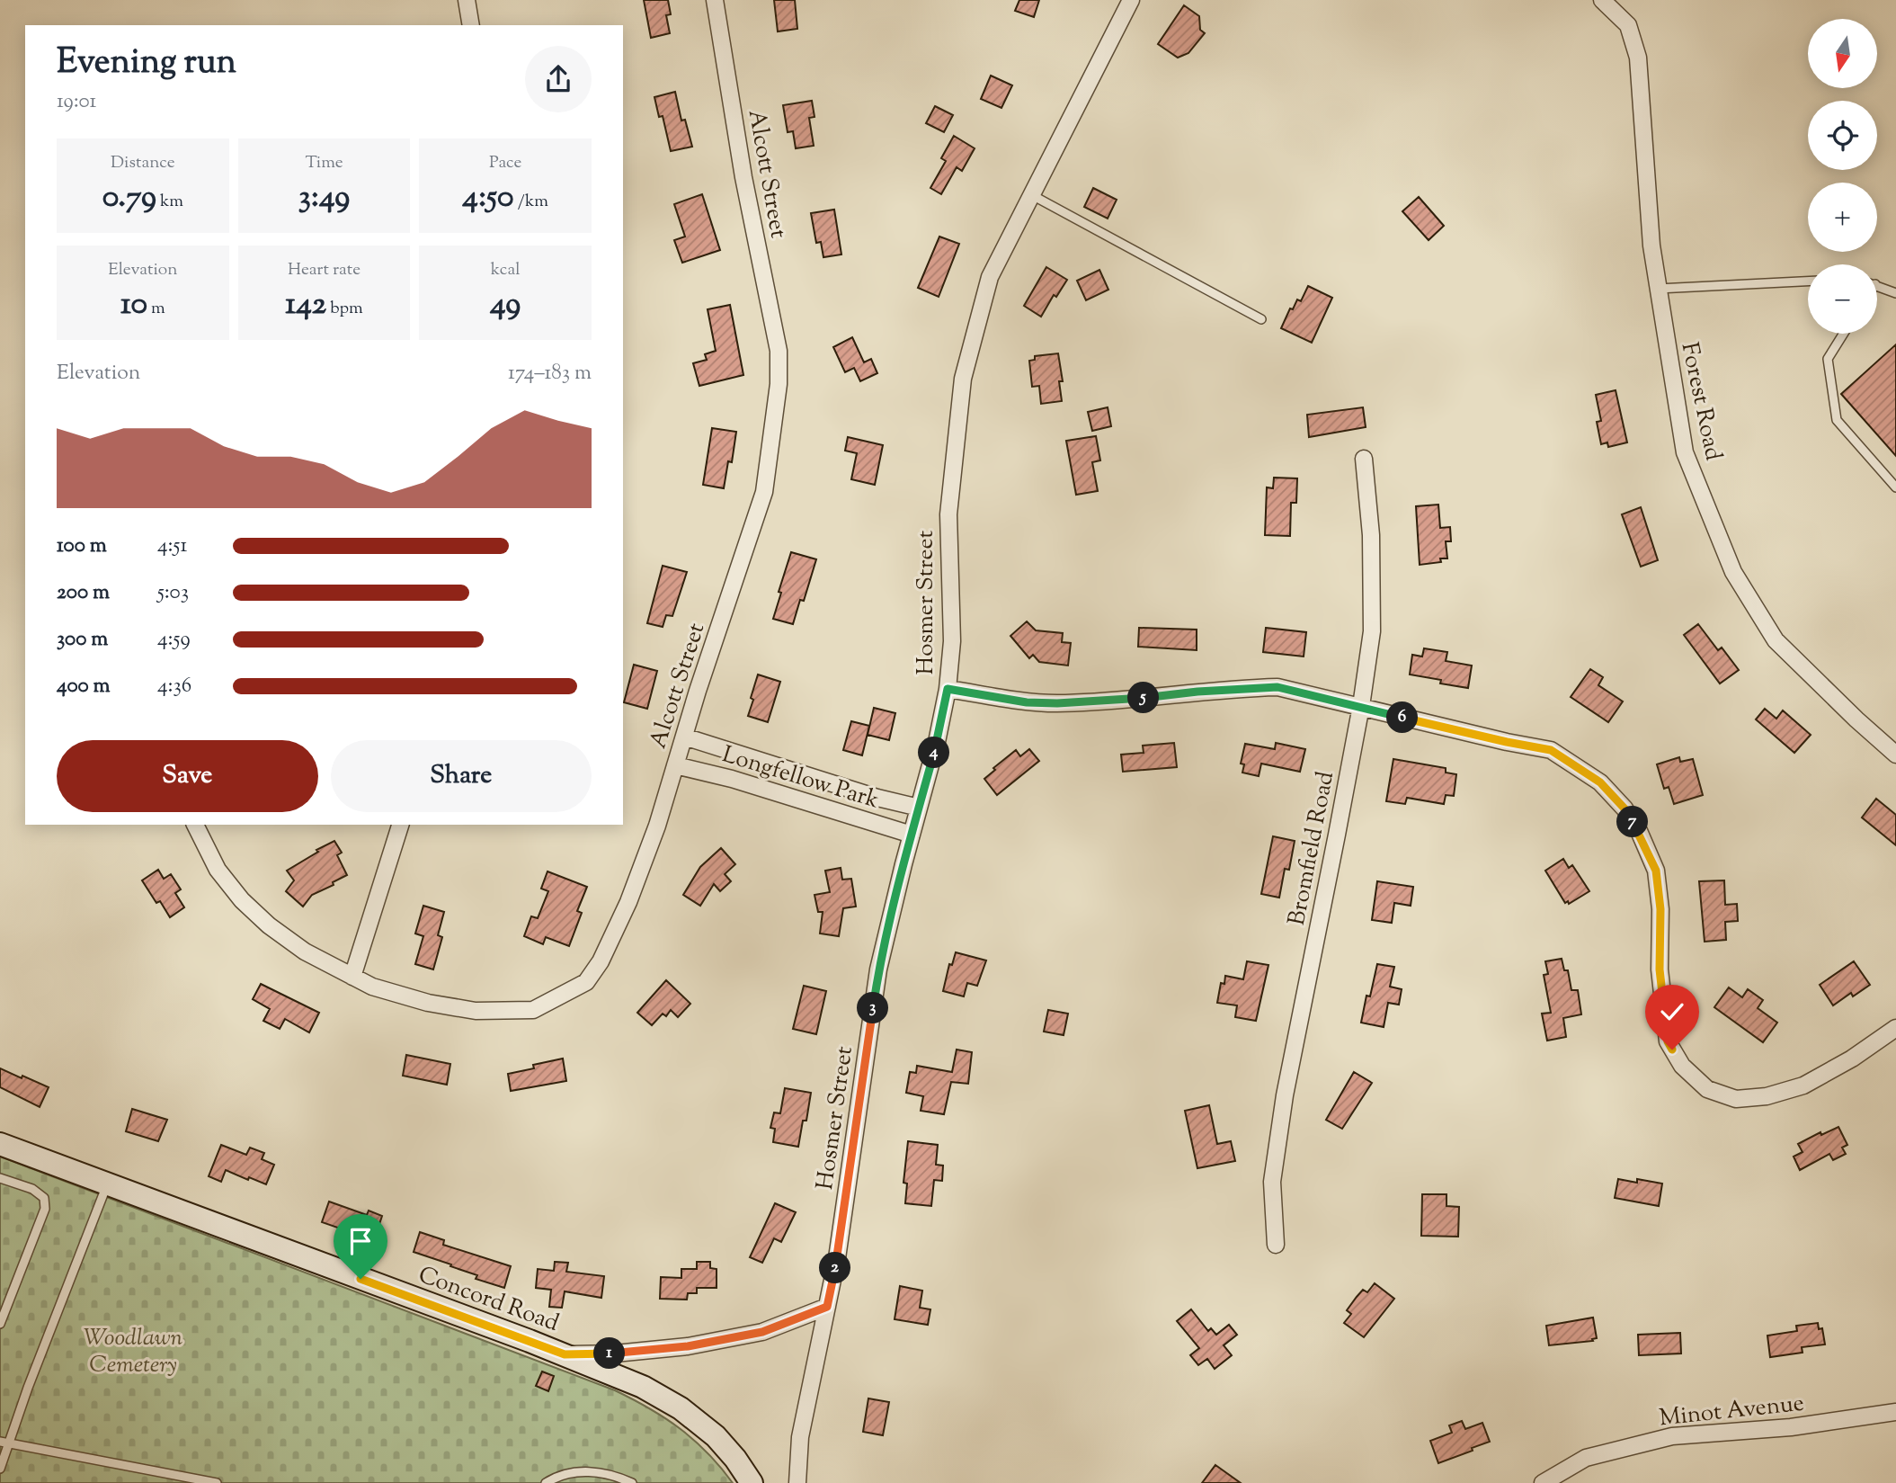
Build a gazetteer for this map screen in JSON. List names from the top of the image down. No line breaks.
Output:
{"streets":{"street":["Alcott Street","Forest Road","Hosmer Street","Longfellow Park","Bromfield Road","Concord Road","Minot Avenue"]},"crossings":[["Alcott Street","Longfellow Park"],["Hosmer Street","Longfellow Park"]],"parks":["Woodlawn Cemetery"],"north":"bottom","page":{"map_buttons":["+","−"],"heading":["Evening run","19:01"],"stats":[["Distance","0.79 km"],["Time","3:49"],["Pace","4:50 /km"],["Elevation","10 m"],["Heart rate","142 bpm"],["kcal","49"]],"chart":["Elevation","174–183 m"],"list":[{"name":"100 m","note":"4:51"},{"name":"200 m","note":"5:03"},{"name":"300 m","note":"4:59"},{"name":"400 m","note":"4:36"}],"pins":["5","6","4","7","3","2","1"],"buttons":["Save","Share"]}}
